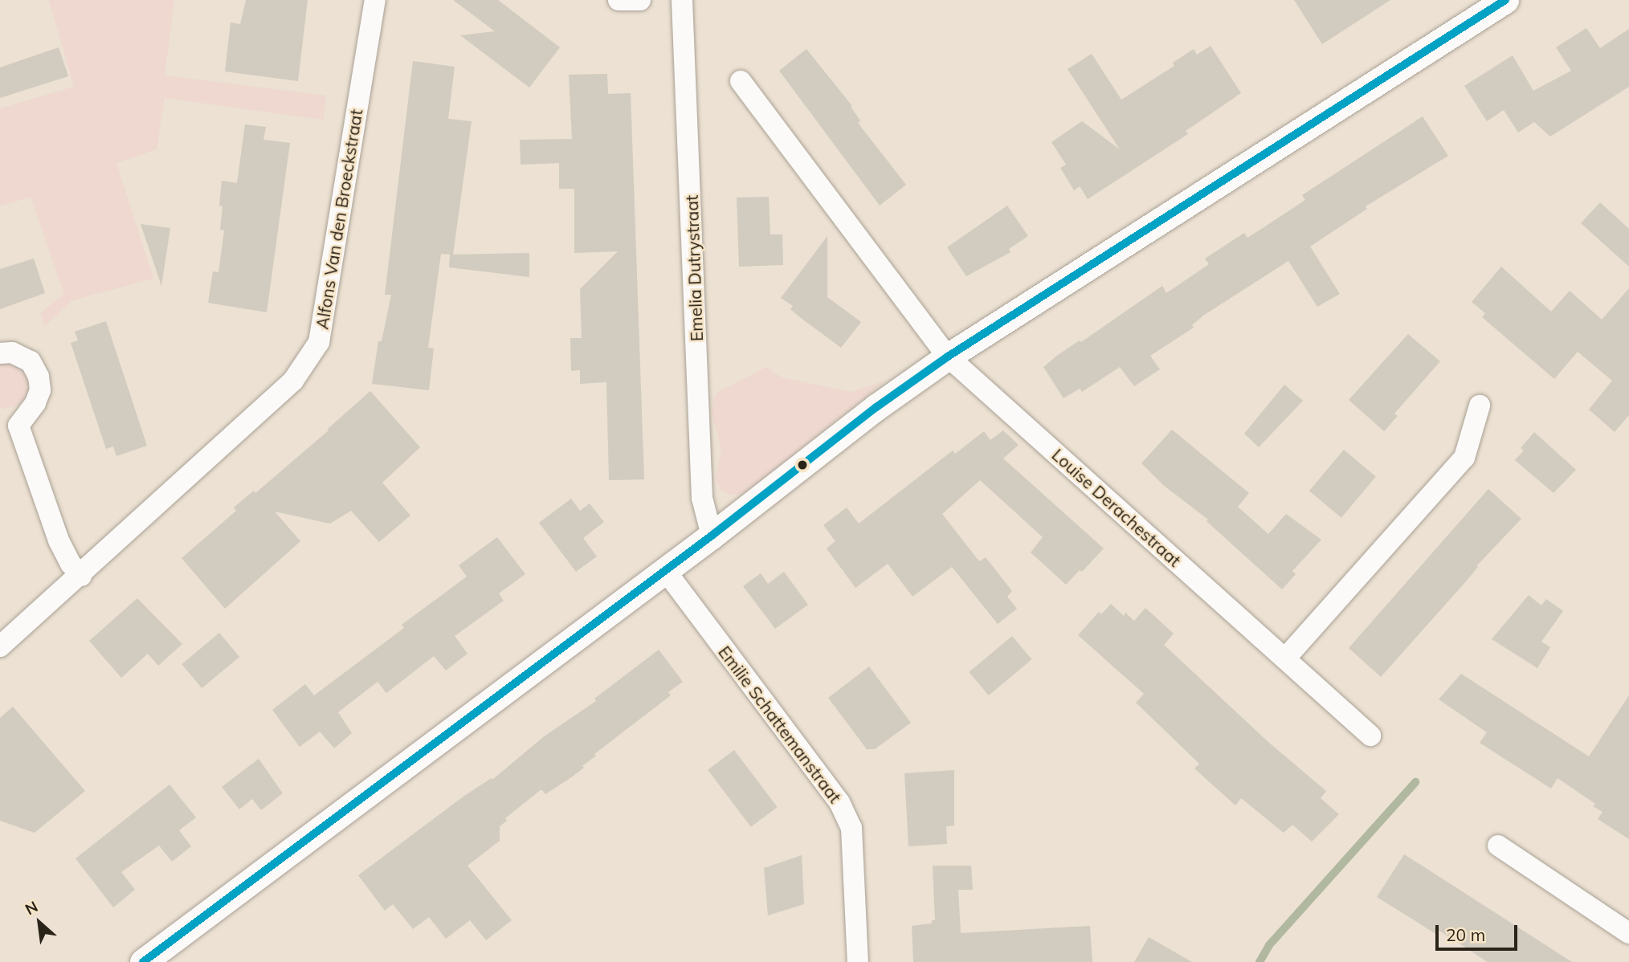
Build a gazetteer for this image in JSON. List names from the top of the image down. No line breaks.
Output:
{"streets":{"street":["Alfons Van den Broeckstraat","Emelia Dutrystraat","Louise Derachestraat","Emilie Schattemanstraat"]},"scale_bar":"20 m","north":"top left"}
